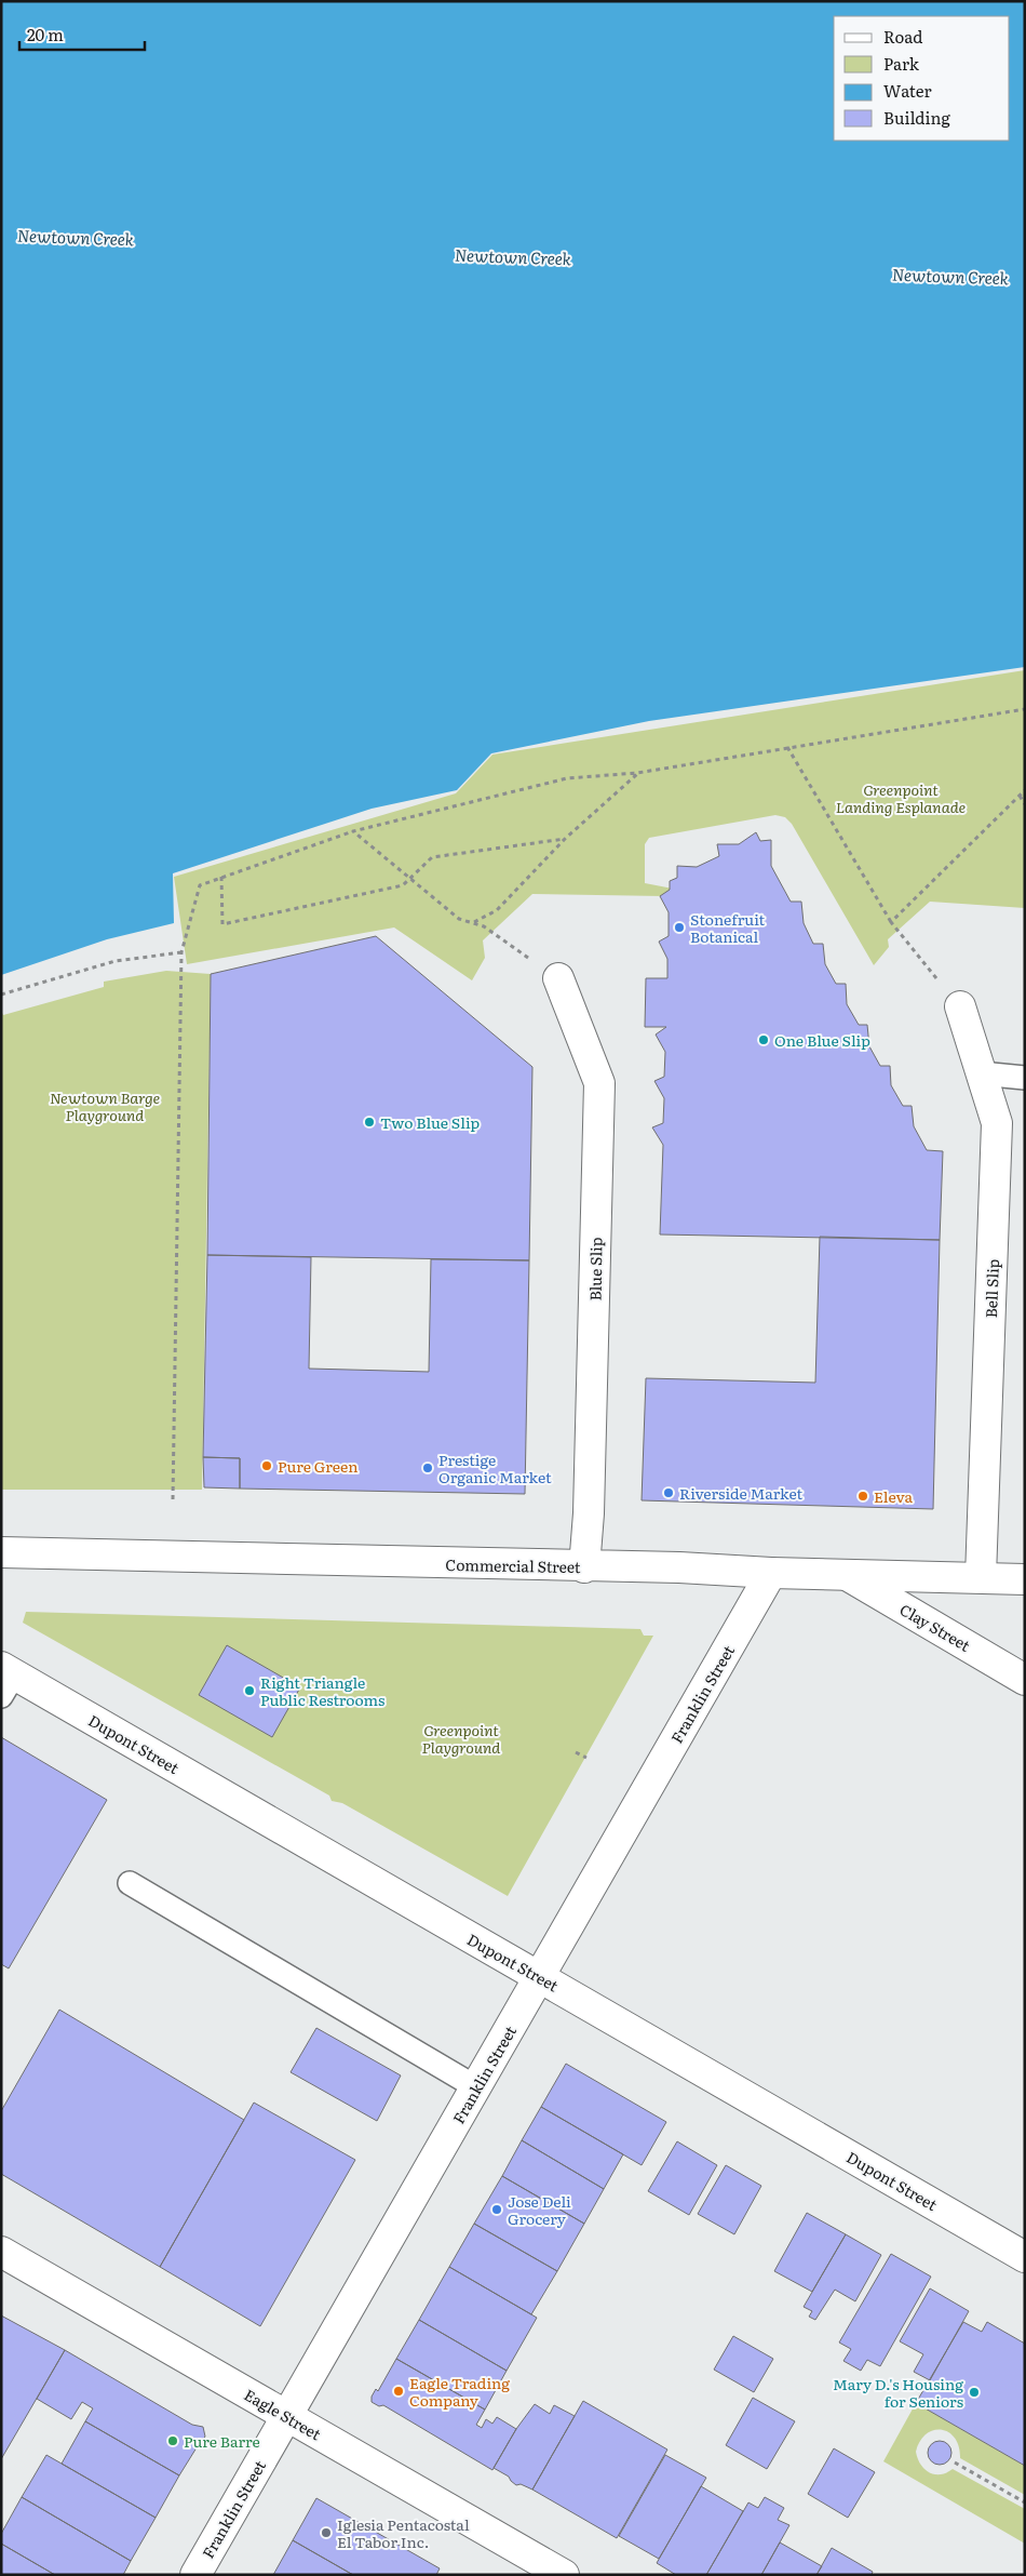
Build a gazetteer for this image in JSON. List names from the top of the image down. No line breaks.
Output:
{"streets":{"street":["Blue Slip","Bell Slip","Commercial Street","Clay Street","Franklin Street","Dupont Street","Eagle Street"]},"crossings":[["Blue Slip","Commercial Street"],["Bell Slip","Commercial Street"],["Commercial Street","Clay Street"],["Commercial Street","Franklin Street"],["Franklin Street","Dupont Street"],["Franklin Street","Eagle Street"]],"water":["Newtown Creek"],"parks":["Greenpoint Landing Esplanade","Newtown Barge Playground","Greenpoint Playground"],"places":["Stonefruit Botanical","One Blue Slip","Two Blue Slip","Pure Green","Prestige Organic Market","Riverside Market","Eleva","Right Triangle Public Restrooms","Jose Deli Grocery","Eagle Trading Company","Mary D.'s Housing for Seniors","Pure Barre","Iglesia Pentacostal El Tabor Inc."],"legend":["Road","Park","Water","Building"],"scale_bar":"20 m"}
